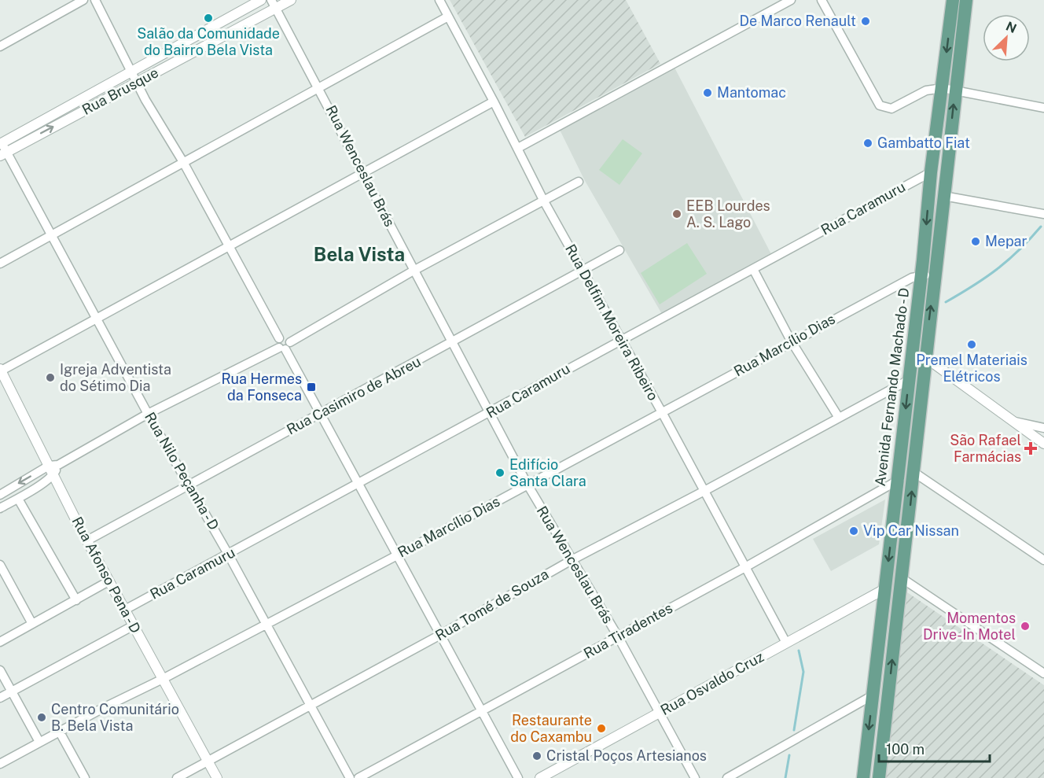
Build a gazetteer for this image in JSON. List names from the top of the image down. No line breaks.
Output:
{"streets":{"main road":["Avenida Fernando Machado - D"],"street":["Rua Brusque","Rua Wenceslau Brás","Rua Caramuru","Rua Delfim Moreira Ribeiro","Rua Marcílio Dias","Rua Casimiro de Abreu","Rua Nilo Peçanha - D","Rua Afonso Pena - D","Rua Tomé de Souza","Rua Tiradentes","Rua Osvaldo Cruz"]},"crossings":[["Rua Brusque","Rua Wenceslau Brás"],["Rua Brusque","Rua Nilo Peçanha - D"],["Rua Wenceslau Brás","Rua Caramuru"],["Rua Wenceslau Brás","Rua Marcílio Dias"],["Rua Wenceslau Brás","Rua Casimiro de Abreu"],["Rua Wenceslau Brás","Rua Tomé de Souza"],["Rua Wenceslau Brás","Rua Tiradentes"],["Rua Wenceslau Brás","Rua Osvaldo Cruz"],["Rua Caramuru","Rua Delfim Moreira Ribeiro"],["Rua Caramuru","Avenida Fernando Machado - D"],["Rua Caramuru","Rua Nilo Peçanha - D"],["Rua Caramuru","Rua Afonso Pena - D"],["Rua Delfim Moreira Ribeiro","Rua Marcílio Dias"],["Rua Delfim Moreira Ribeiro","Rua Casimiro de Abreu"],["Rua Delfim Moreira Ribeiro","Rua Tomé de Souza"],["Rua Delfim Moreira Ribeiro","Rua Tiradentes"],["Rua Delfim Moreira Ribeiro","Rua Osvaldo Cruz"],["Rua Marcílio Dias","Avenida Fernando Machado - D"],["Rua Marcílio Dias","Rua Nilo Peçanha - D"],["Rua Marcílio Dias","Rua Afonso Pena - D"],["Avenida Fernando Machado - D","Rua Tomé de Souza"],["Avenida Fernando Machado - D","Rua Tiradentes"],["Avenida Fernando Machado - D","Rua Osvaldo Cruz"],["Rua Casimiro de Abreu","Rua Nilo Peçanha - D"],["Rua Casimiro de Abreu","Rua Afonso Pena - D"],["Rua Nilo Peçanha - D","Rua Tomé de Souza"],["Rua Afonso Pena - D","Rua Tomé de Souza"]],"districts":["Bela Vista"],"places":{"other":["Salão da Comunidade do Bairro Bela Vista","De Marco Renault","Mantomac","Gambatto Fiat","EEB Lourdes A. S. Lago","Mepar","Premel Materiais Elétricos","Igreja Adventista do Sétimo Dia","Edifício Santa Clara","Vip Car Nissan","Momentos Drive-In Motel","Centro Comunitário B. Bela Vista","Restaurante do Caxambu","Cristal Poços Artesianos"],"transit":["Rua Hermes da Fonseca"],"health":["São Rafael Farmácias"]},"scale_bar":"100 m","north":"top right"}
